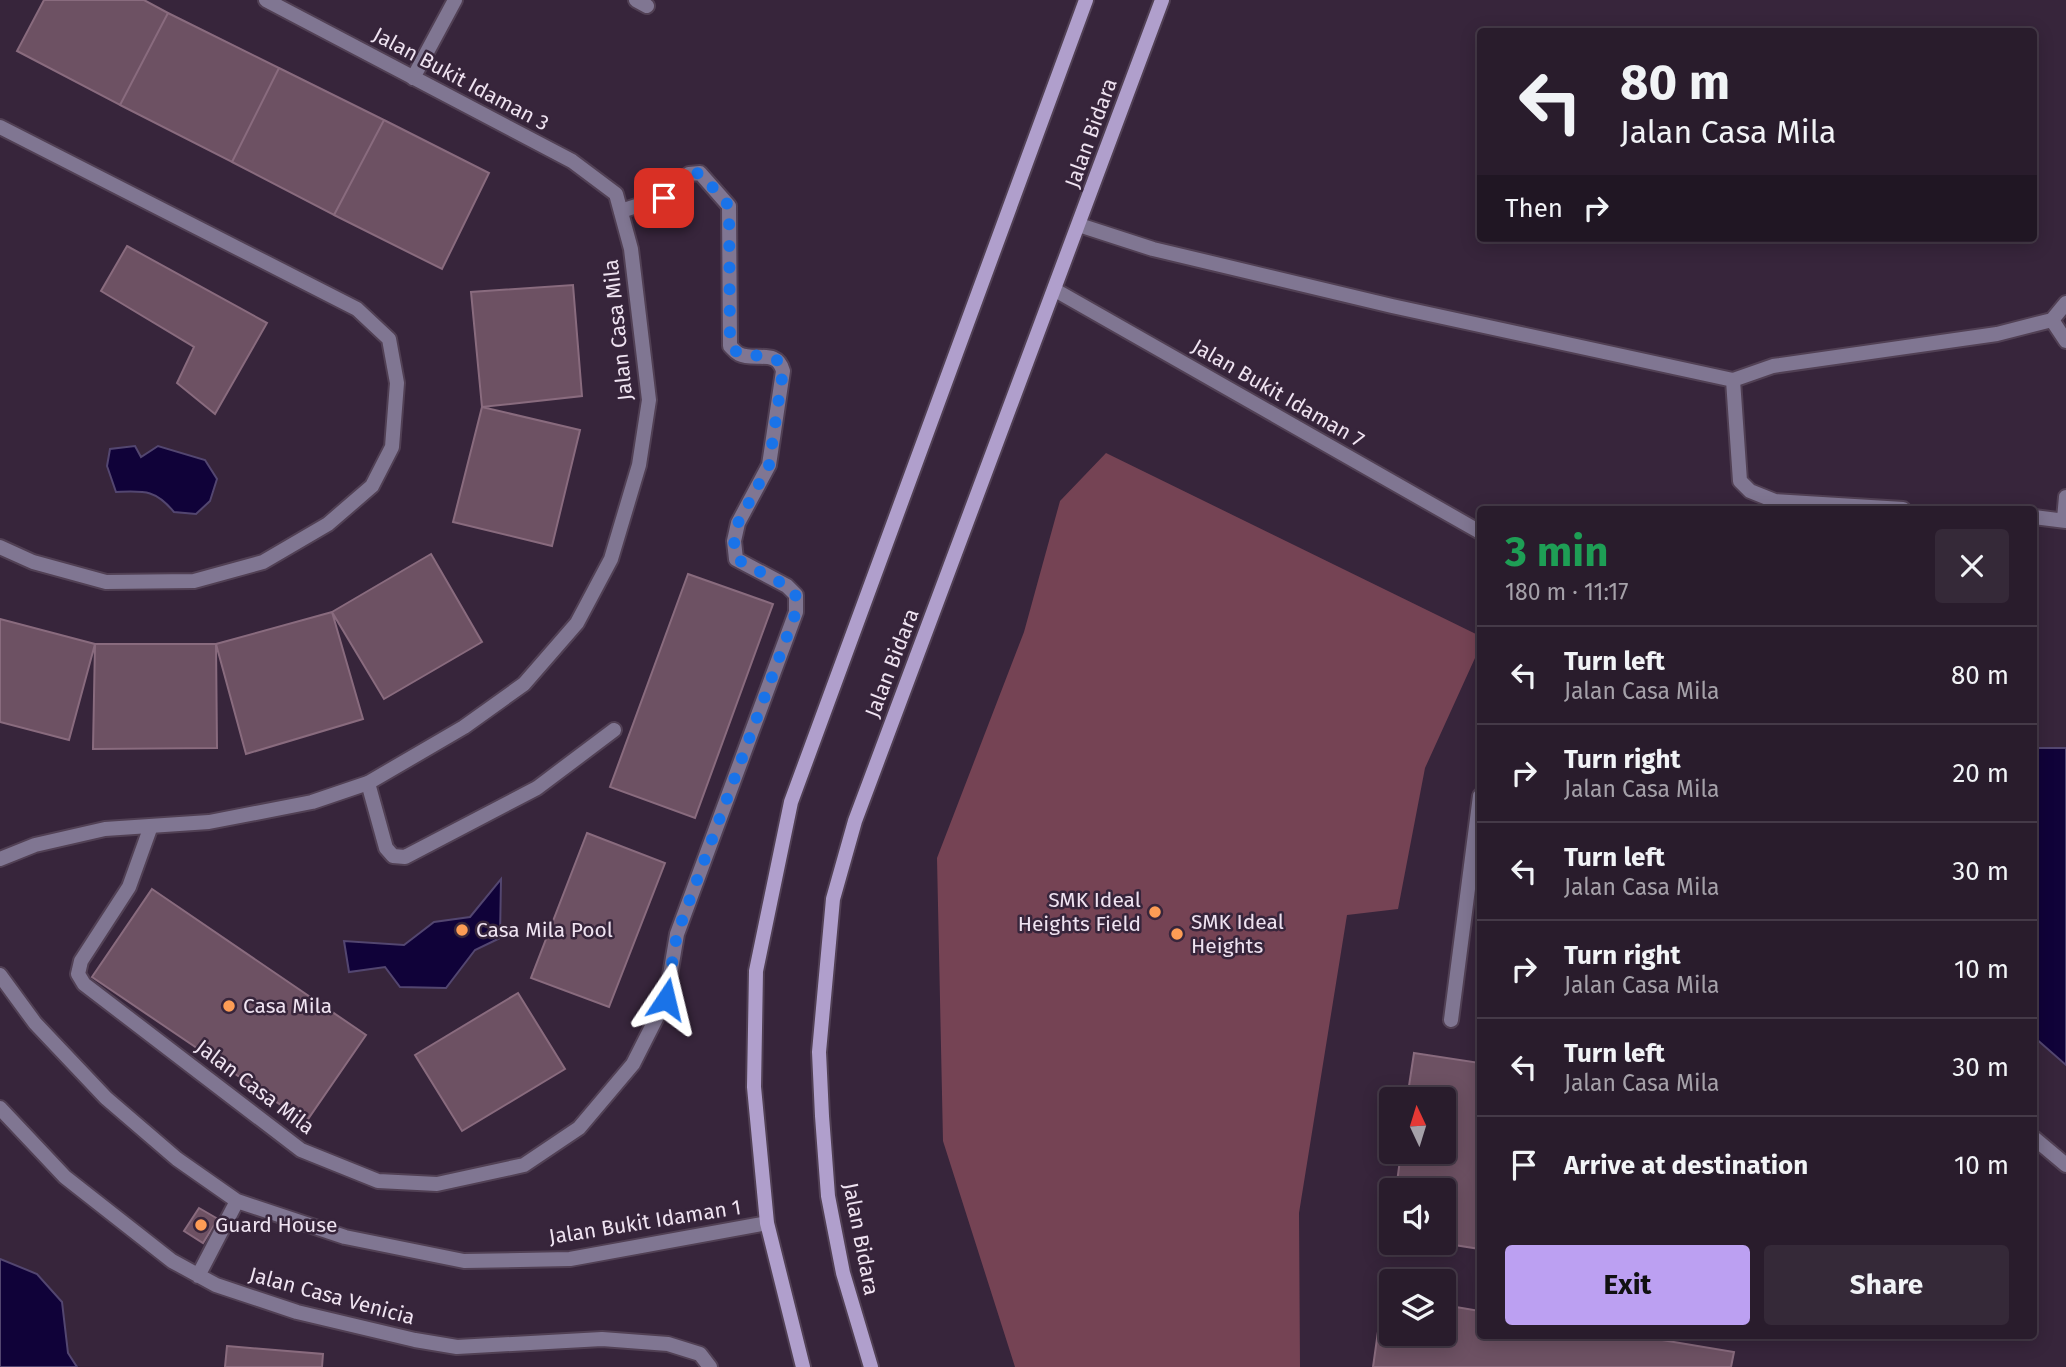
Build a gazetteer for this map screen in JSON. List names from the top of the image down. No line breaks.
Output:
{"streets":{"main road":["Jalan Bidara"],"street":["Jalan Bukit Idaman 3","Jalan Casa Mila","Jalan Bukit Idaman 7","Jalan Bukit Idaman 1","Jalan Casa Venicia"]},"crossings":[["Jalan Bukit Idaman 3","Jalan Casa Mila"],["Jalan Bidara","Jalan Bukit Idaman 7"]],"places":["SMK Ideal Heights Field","Casa Mila Pool","SMK Ideal Heights","Casa Mila","Guard House"],"north":"top","page":{"turn":["80 m","Jalan Casa Mila"],"then":"Then","heading":["3 min","180 m · 11:17"],"list":[{"name":"Turn left","note":"Jalan Casa Mila","value":"80 m"},{"name":"Turn right","note":"Jalan Casa Mila","value":"20 m"},{"name":"Turn left","note":"Jalan Casa Mila","value":"30 m"},{"name":"Turn right","note":"Jalan Casa Mila","value":"10 m"},{"name":"Turn left","note":"Jalan Casa Mila","value":"30 m"},{"name":"Arrive at destination","value":"10 m"}],"buttons":["Exit","Share"]}}
